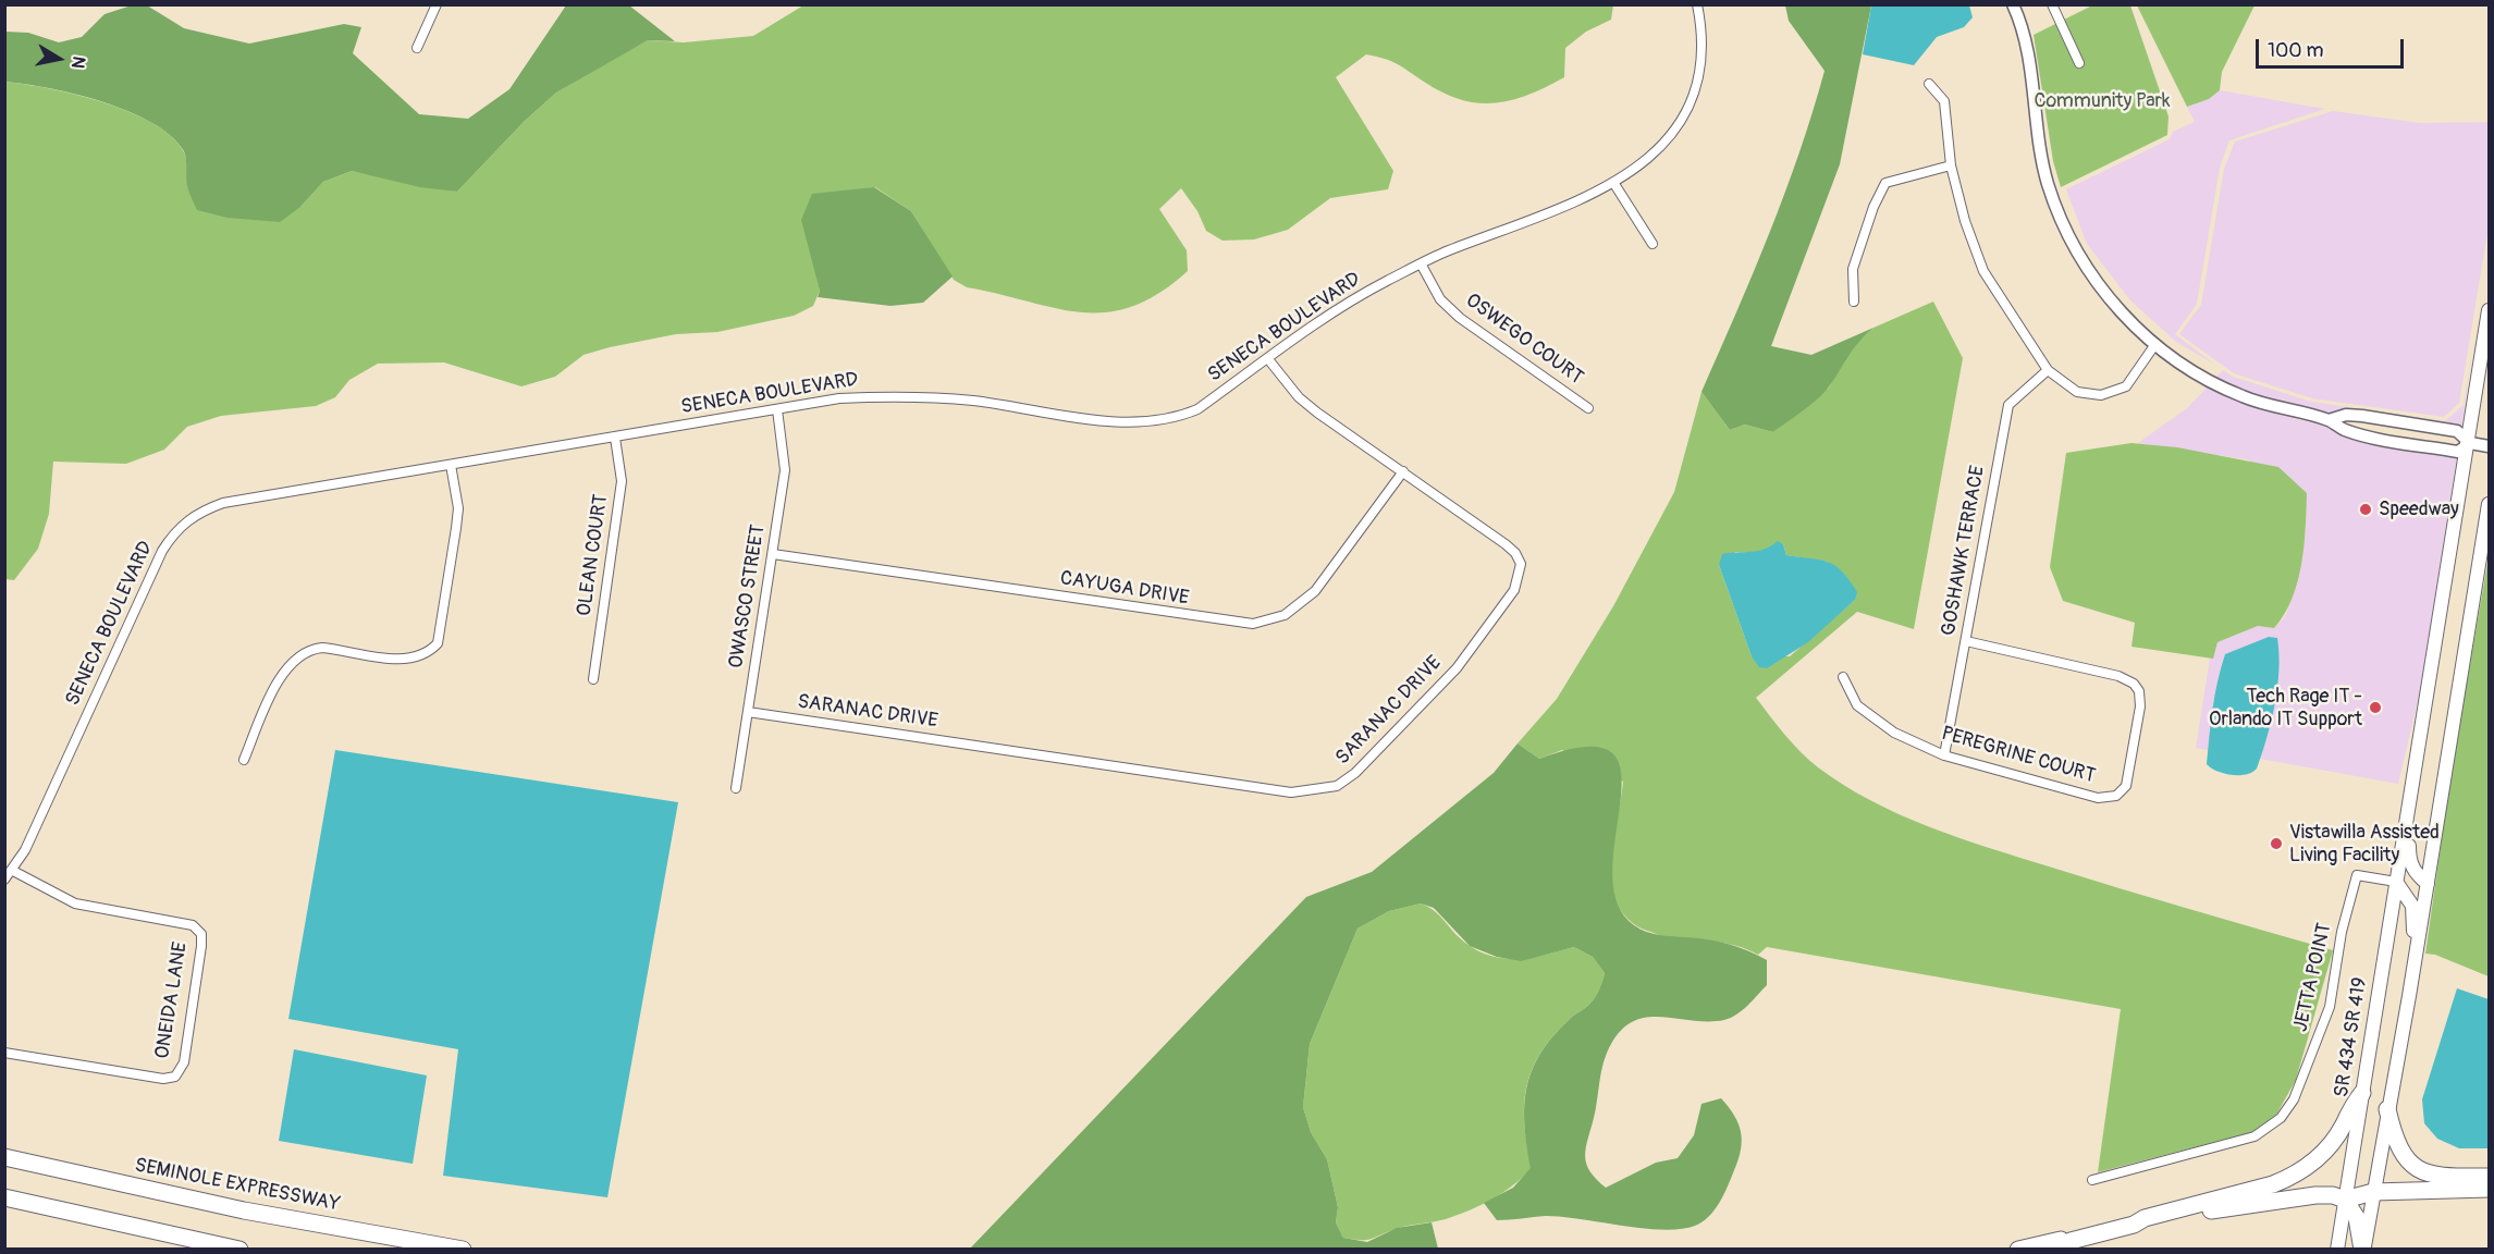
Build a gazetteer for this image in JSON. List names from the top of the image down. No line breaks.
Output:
{"streets":{"highway":["SEMINOLE EXPRESSWAY"],"main road":["SR 434 SR 419"],"street":["SENECA BOULEVARD","OSWEGO COURT","GOSHAWK TERRACE","OLEAN COURT","CAYUGA DRIVE","OWASCO STREET","SARANAC DRIVE","PEREGRINE COURT","JETTA POINT","ONEIDA LANE"]},"crossings":[["SENECA BOULEVARD","OSWEGO COURT"],["SENECA BOULEVARD","OLEAN COURT"],["SENECA BOULEVARD","OWASCO STREET"],["SENECA BOULEVARD","SARANAC DRIVE"],["SENECA BOULEVARD","ONEIDA LANE"],["GOSHAWK TERRACE","PEREGRINE COURT"],["CAYUGA DRIVE","OWASCO STREET"],["CAYUGA DRIVE","SARANAC DRIVE"],["OWASCO STREET","SARANAC DRIVE"],["JETTA POINT","SR 434 SR 419"]],"parks":["Community Park"],"places":["Speedway","Tech Rage IT - Orlando IT Support","Vistawilla Assisted Living Facility"],"scale_bar":"100 m","north":"right"}
